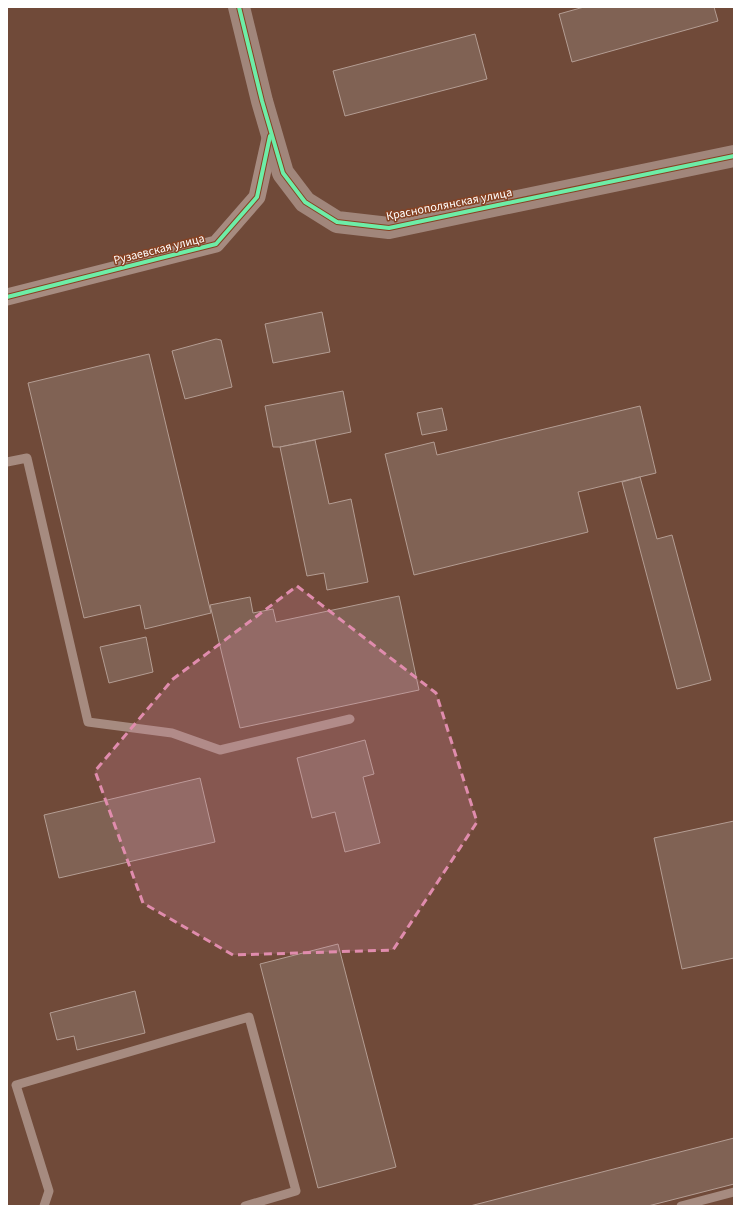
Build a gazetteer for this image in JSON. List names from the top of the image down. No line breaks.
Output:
{"streets":{"street":["Краснополянская улица","Рузаевская улица"]},"crossings":[["Краснополянская улица","Рузаевская улица"]]}
